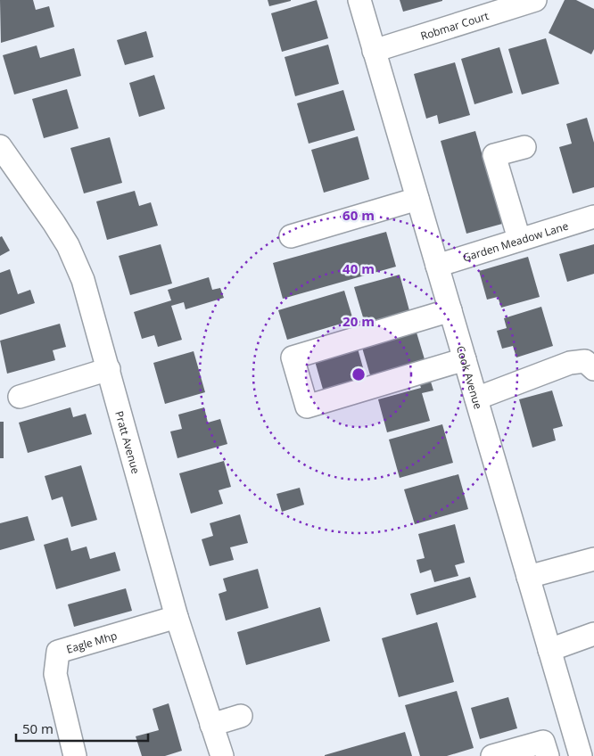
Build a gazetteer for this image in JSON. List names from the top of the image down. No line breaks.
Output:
{"streets":{"street":["Robmar Court","Garden Meadow Lane","Cook Avenue","Pratt Avenue","Eagle Mhp"]},"crossings":[["Robmar Court","Cook Avenue"],["Garden Meadow Lane","Cook Avenue"],["Pratt Avenue","Eagle Mhp"]],"scale_bar":"50 m","rings":["60 m","40 m","20 m"]}
